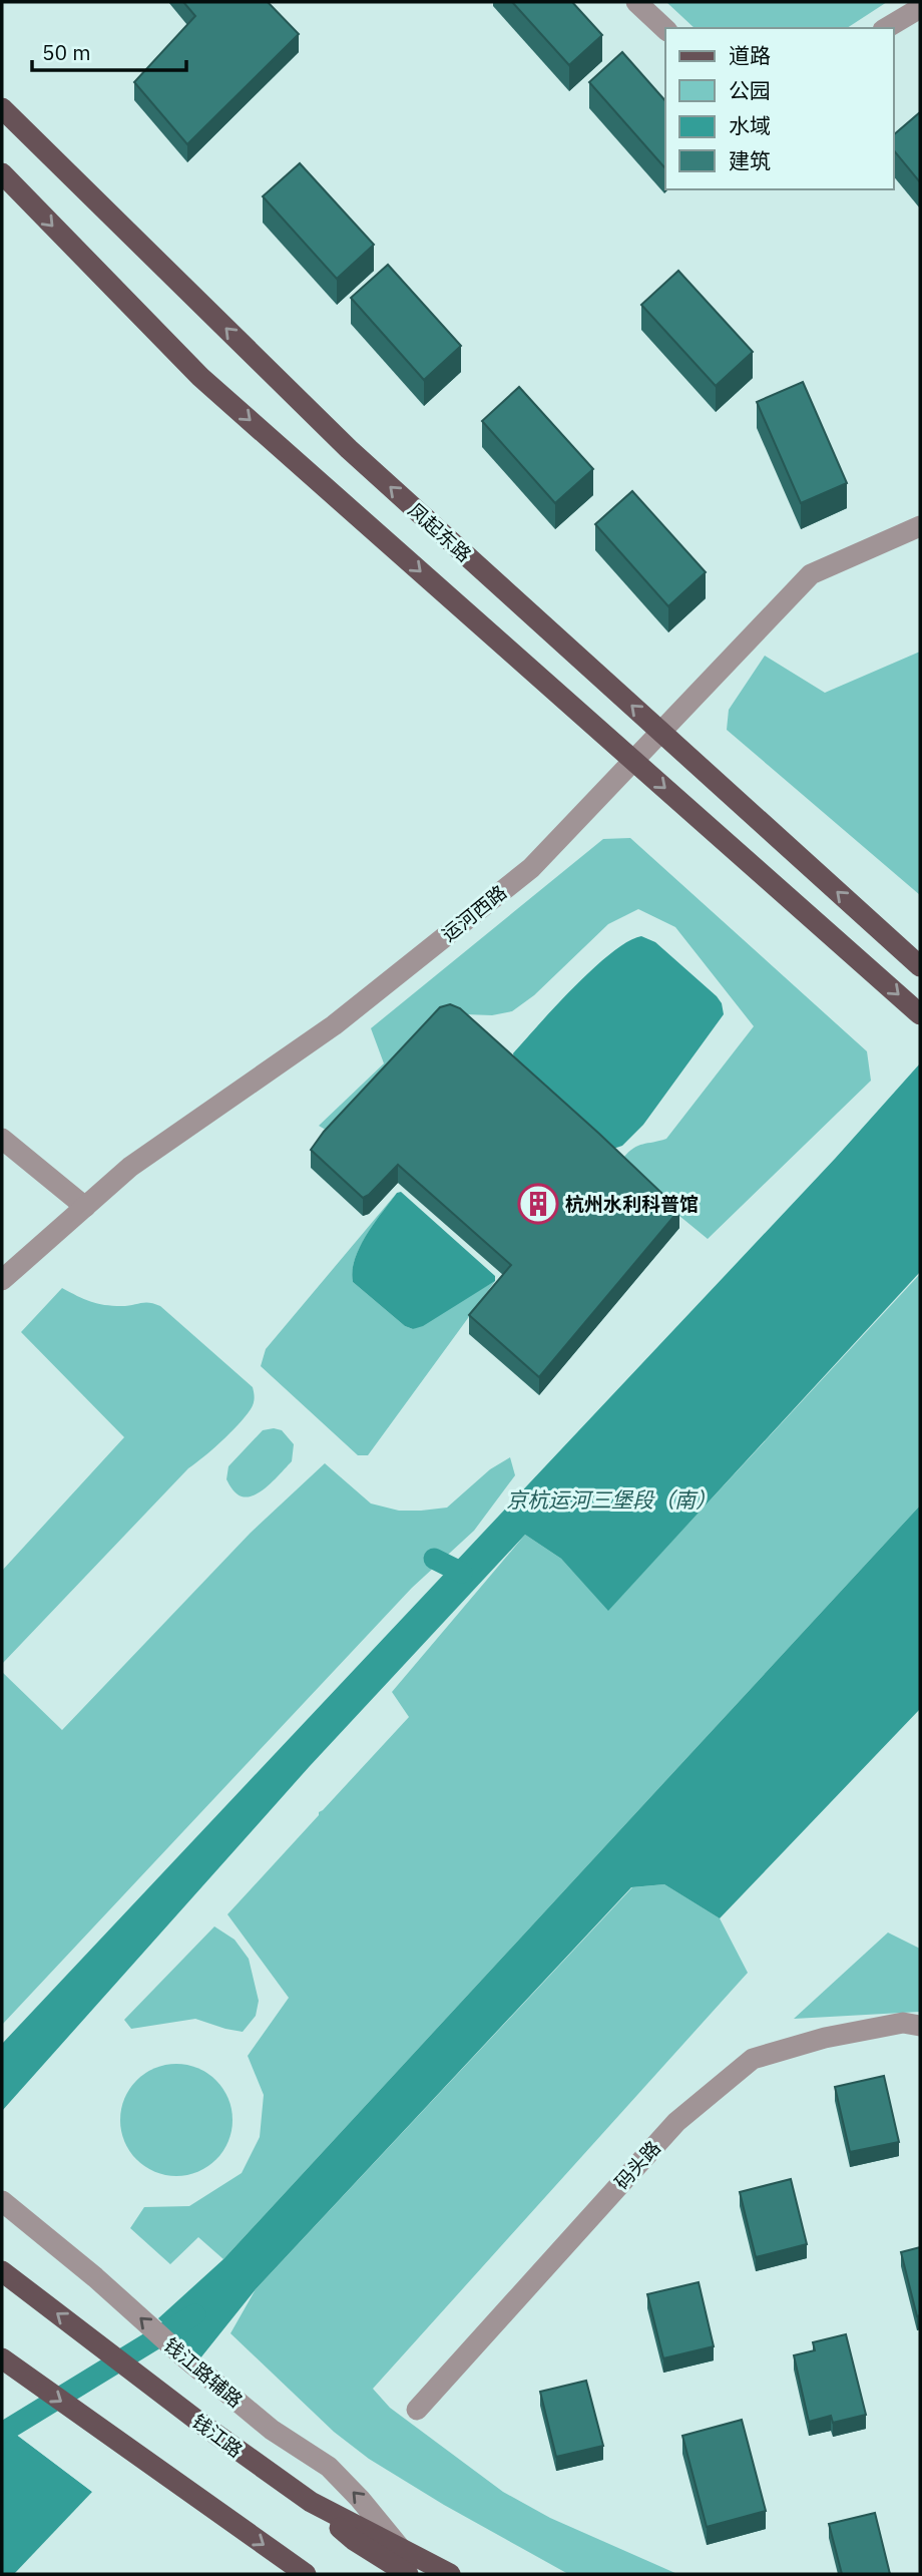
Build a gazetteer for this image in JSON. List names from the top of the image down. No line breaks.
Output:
{"streets":{"main road":["凤起东路","钱江路"],"street":["运河西路","码头路","钱江路辅路"]},"crossings":[["凤起东路","运河西路"],["钱江路辅路","钱江路"]],"one_way":["钱江路辅路"],"water":["京杭运河三堡段（南）"],"places":{"building":["杭州水利科普馆"]},"legend":["道路","公园","水域","建筑"],"scale_bar":"50 m"}
